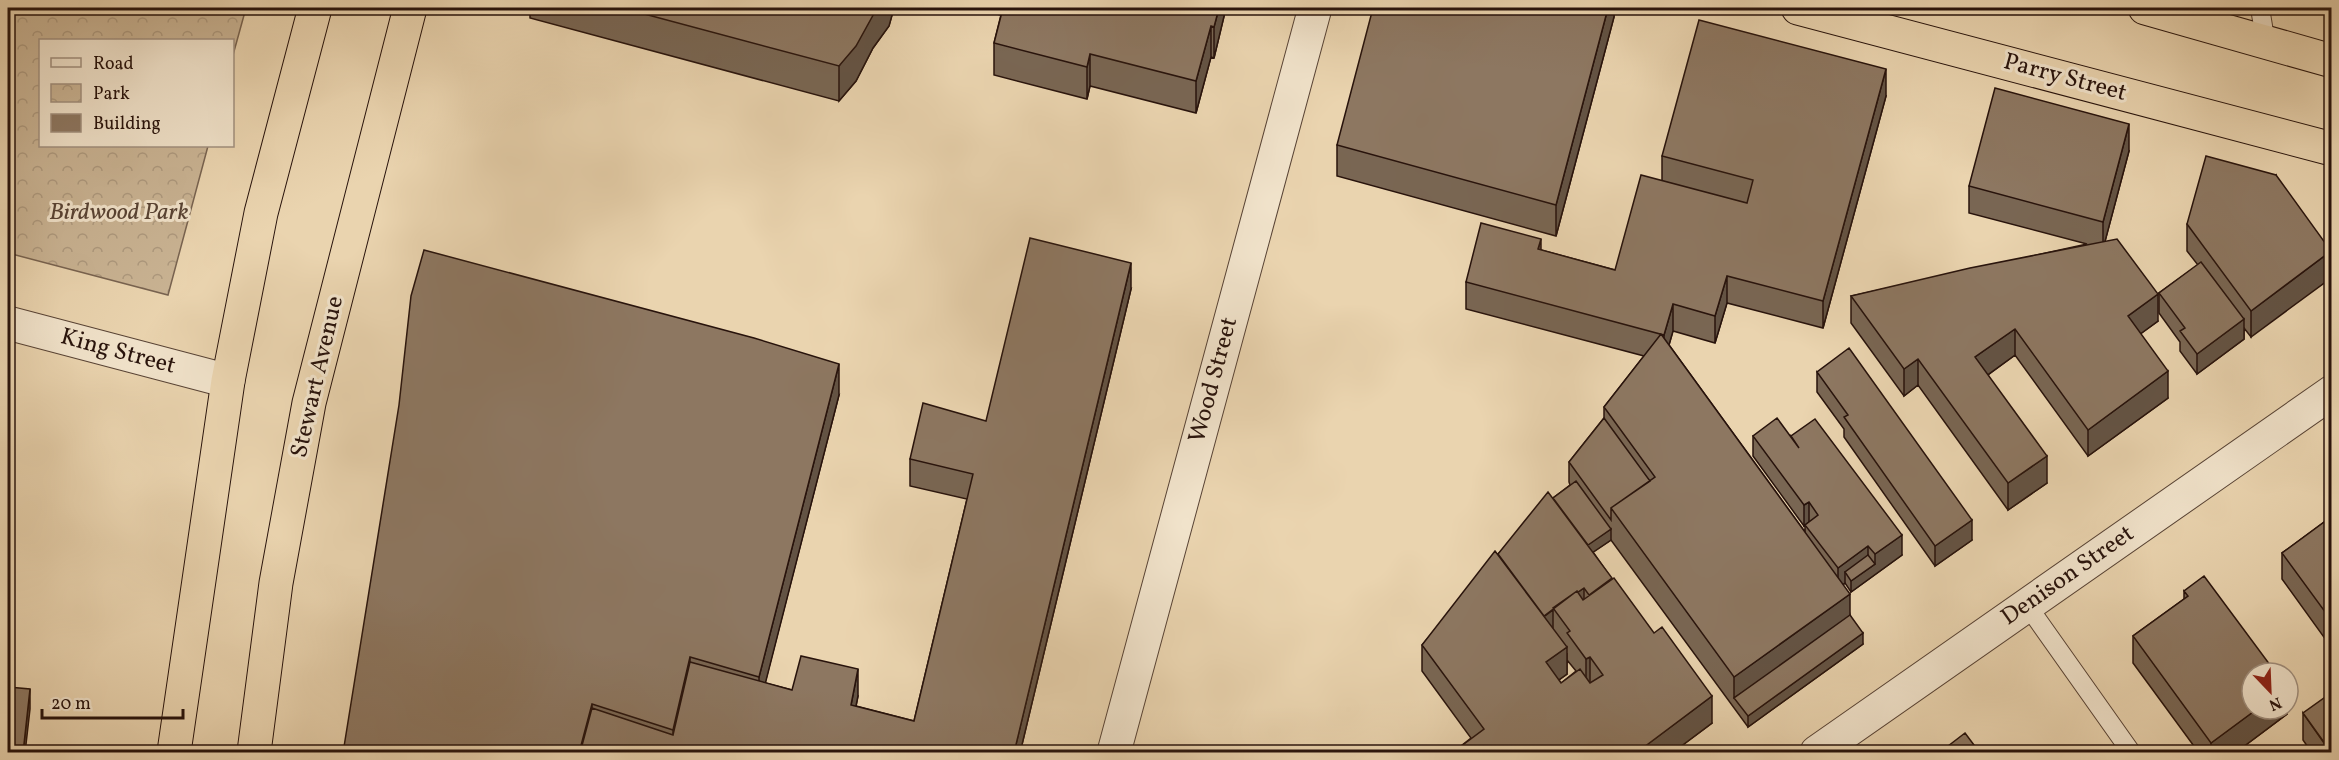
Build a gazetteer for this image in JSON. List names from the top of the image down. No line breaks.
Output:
{"streets":{"highway":["Parry Street","Stewart Avenue"],"street":["King Street","Wood Street","Denison Street"]},"parks":["Birdwood Park"],"legend":["Road","Park","Building"],"scale_bar":"20 m","north":"bottom right"}
